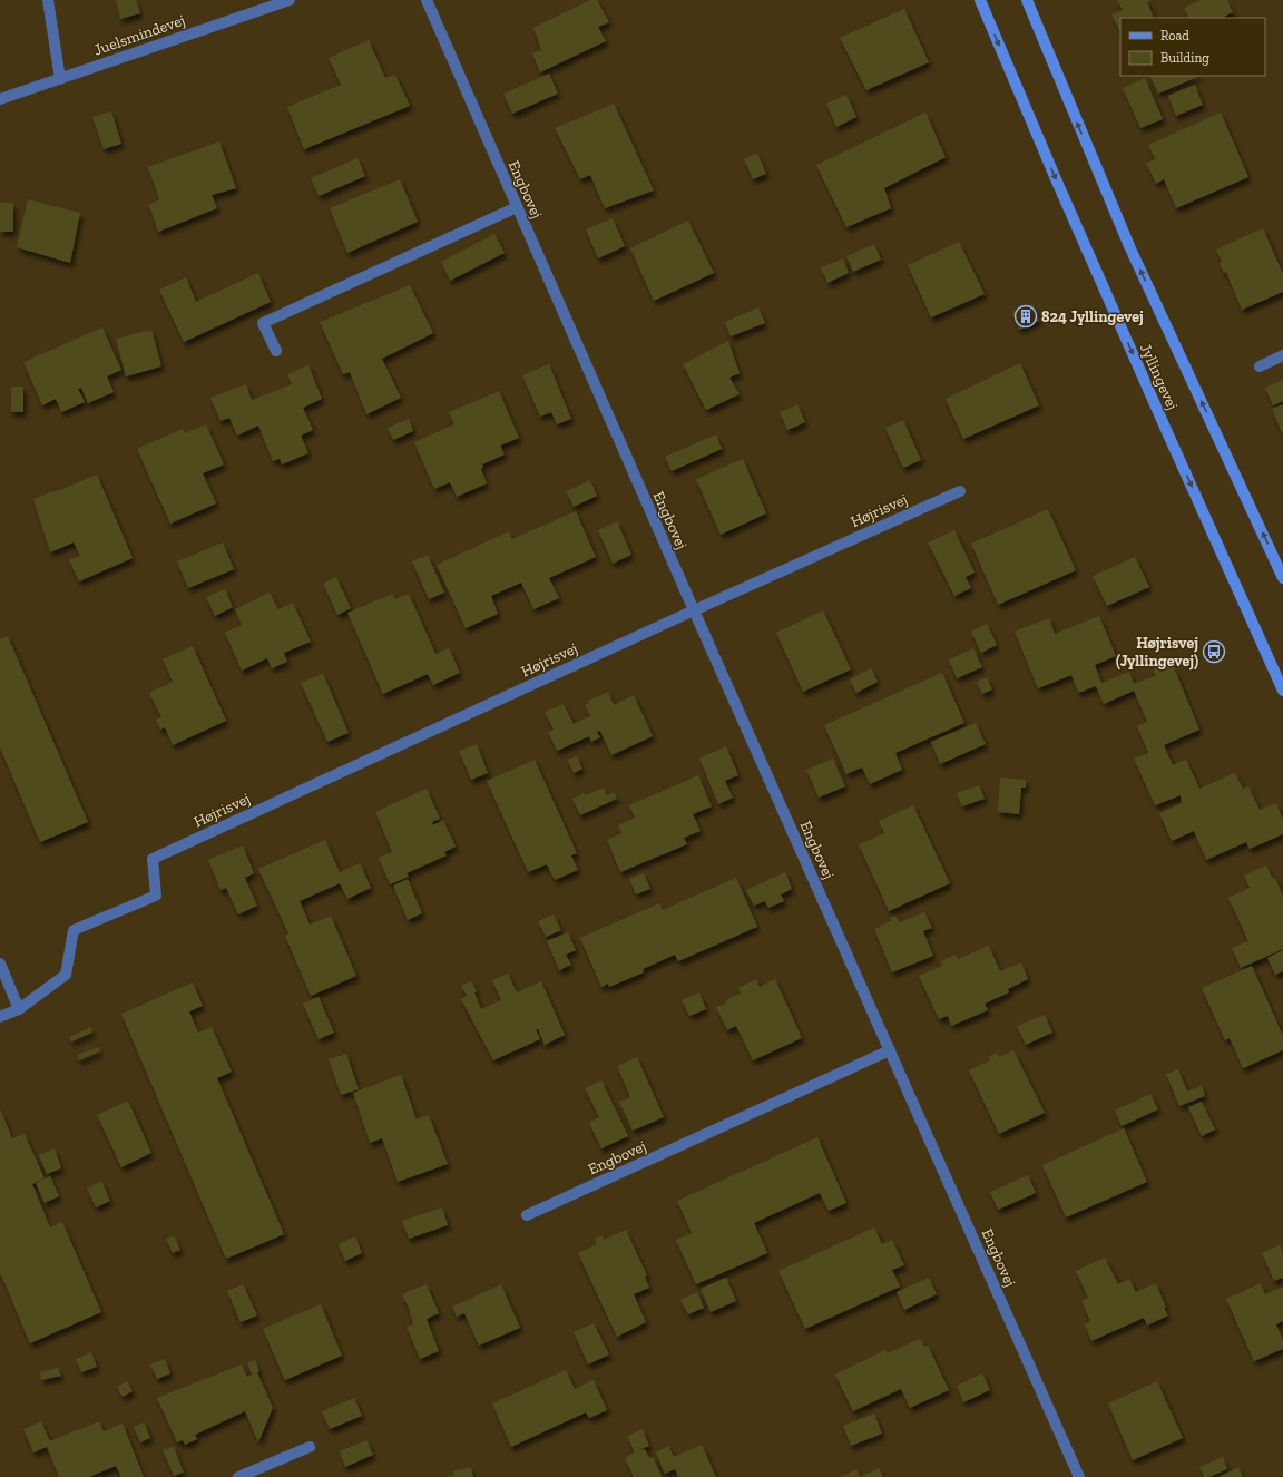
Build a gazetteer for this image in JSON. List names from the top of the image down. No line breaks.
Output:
{"streets":{"street":["Juelsmindevej","Engbovej","Jyllingevej","Højrisvej"]},"crossings":[["Engbovej","Højrisvej"]],"places":{"building":["824 Jyllingevej"],"bus stop":["Højrisvej (Jyllingevej)"]},"legend":["Road","Building"]}
